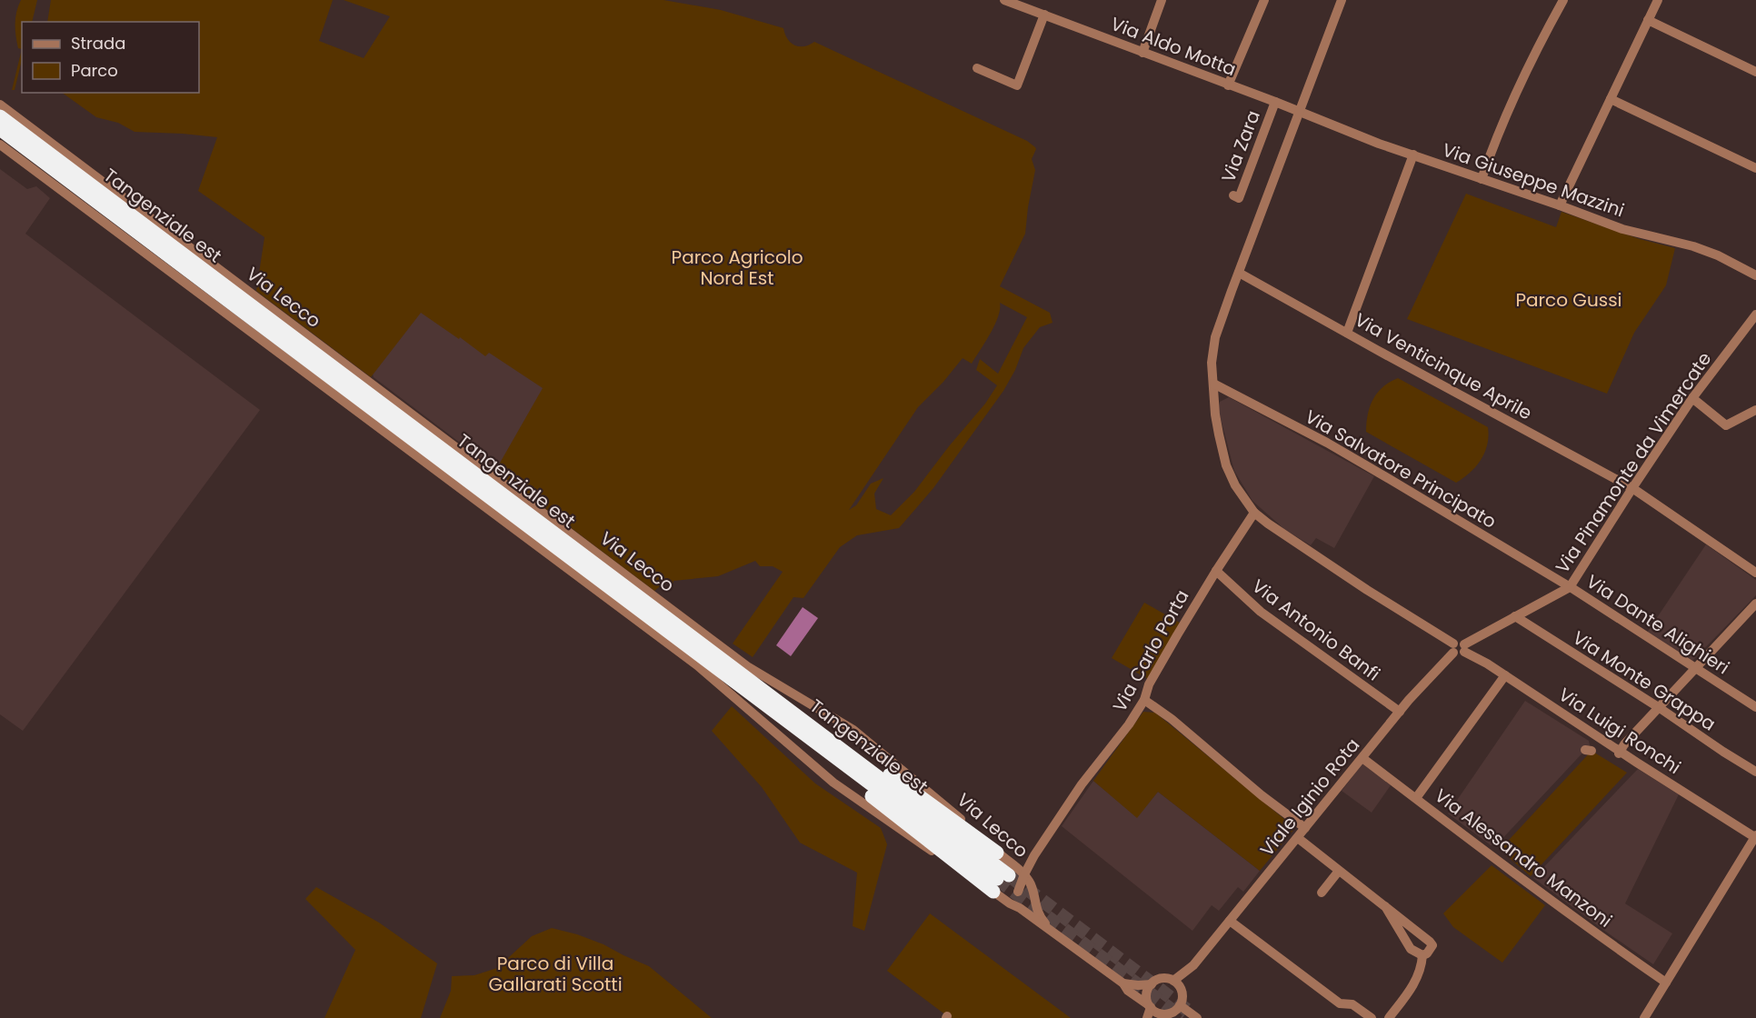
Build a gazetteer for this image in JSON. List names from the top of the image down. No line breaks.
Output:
{"streets":{"highway":["Tangenziale est"],"street":["Via Aldo Motta","Via Zara","Via Giuseppe Mazzini","Via Lecco","Via Venticinque Aprile","Via Pinamonte da Vimercate","Via Salvatore Principato","Via Dante Alighieri","Via Antonio Banfi","Via Carlo Porta","Via Monte Grappa","Via Luigi Ronchi","Viale Iginio Rota","Via Alessandro Manzoni"]},"crossings":[["Via Aldo Motta","Via Zara"],["Via Aldo Motta","Via Giuseppe Mazzini"],["Tangenziale est","Via Lecco"],["Via Lecco","Via Carlo Porta"],["Via Lecco","Viale Iginio Rota"],["Via Venticinque Aprile","Via Pinamonte da Vimercate"],["Via Pinamonte da Vimercate","Via Salvatore Principato"],["Via Pinamonte da Vimercate","Via Dante Alighieri"],["Via Pinamonte da Vimercate","Via Monte Grappa"],["Via Pinamonte da Vimercate","Via Luigi Ronchi"],["Via Salvatore Principato","Via Dante Alighieri"],["Via Antonio Banfi","Via Carlo Porta"],["Via Antonio Banfi","Viale Iginio Rota"],["Viale Iginio Rota","Via Alessandro Manzoni"]],"parks":["Parco Agricolo Nord Est","Parco Gussi","Parco di Villa Gallarati Scotti"],"legend":["Strada","Parco"]}
